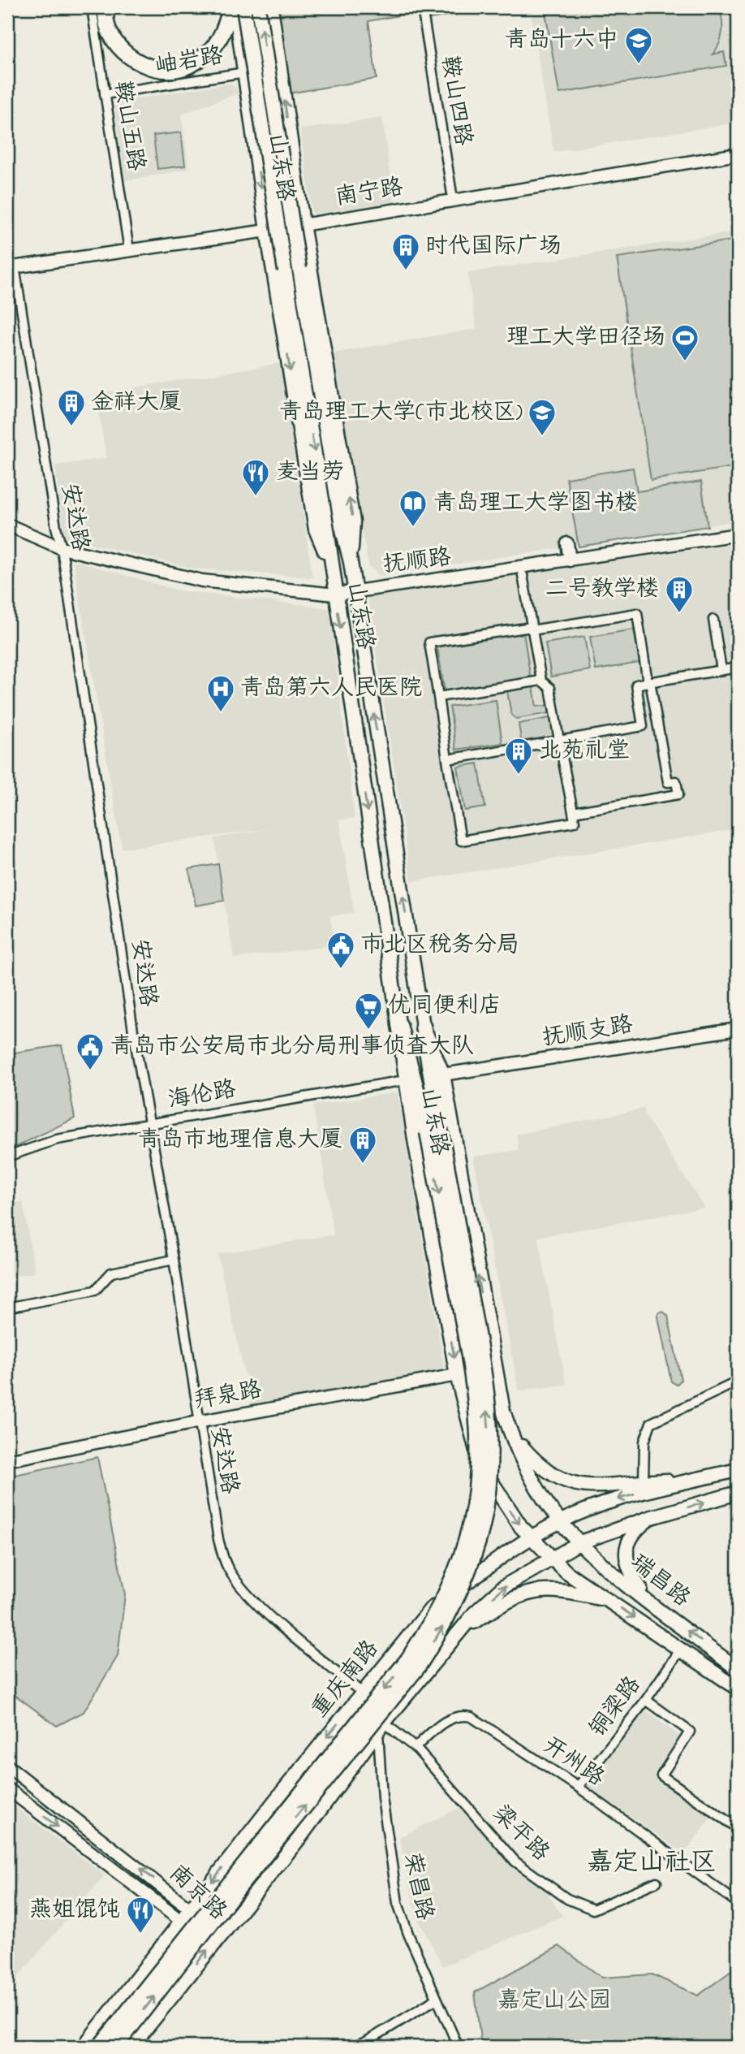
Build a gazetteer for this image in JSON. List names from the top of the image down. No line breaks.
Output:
{"streets":{"main road":["山东路","瑞昌路","重庆南路"],"street":["岫岩路","鞍山四路","鞍山五路","南宁路","安达路","抚顺路","抚顺支路","海伦路","拜泉路","铜梁路","开州路","梁平路","荣昌路","南京路"]},"crossings":[["岫岩路","鞍山五路"],["岫岩路","山东路"],["鞍山四路","南宁路"],["鞍山五路","南宁路"],["山东路","南宁路"],["山东路","抚顺路"],["山东路","抚顺支路"],["山东路","海伦路"],["山东路","拜泉路"],["山东路","瑞昌路"],["山东路","重庆南路"],["南宁路","安达路"],["安达路","抚顺路"],["安达路","海伦路"],["安达路","拜泉路"],["安达路","重庆南路"],["瑞昌路","重庆南路"],["瑞昌路","铜梁路"],["重庆南路","南京路"],["铜梁路","开州路"],["开州路","梁平路"],["梁平路","荣昌路"]],"districts":["嘉定山社区"],"parks":["嘉定山公园"],"places":{"school or university":["青岛十六中","青岛理工大学(市北校区)"],"building":["时代国际广场","金祥大厦","二号教学楼","北苑礼堂","青岛市地理信息大厦"],"sports":["理工大学田径场"],"restaurant":["麦当劳","燕姐馄饨"],"library":["青岛理工大学图书楼"],"hospital":["青岛第六人民医院"],"public building":["市北区税务分局","青岛市公安局市北分局刑事侦查大队"],"supermarket":["优同便利店"]}}
